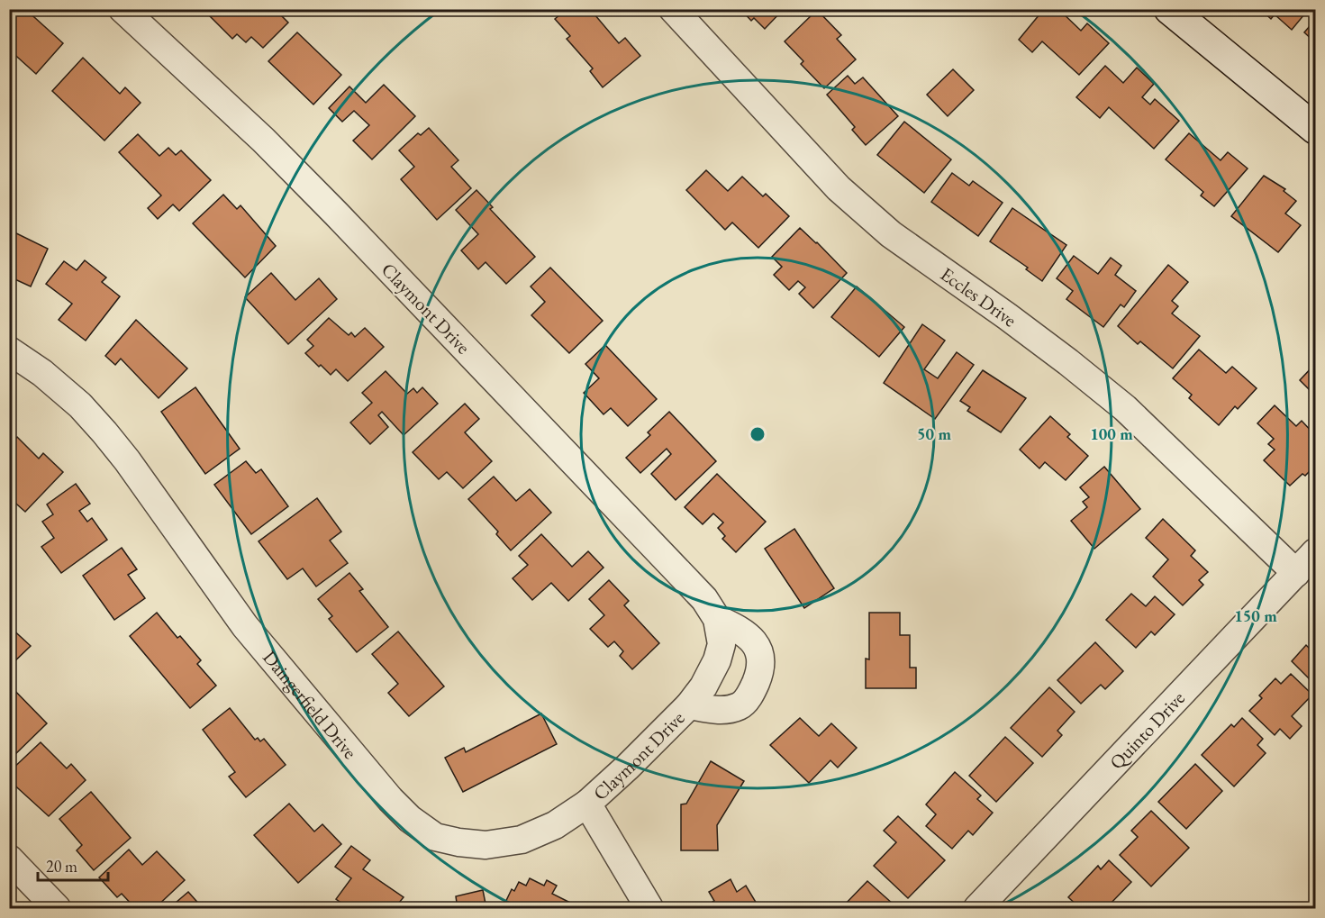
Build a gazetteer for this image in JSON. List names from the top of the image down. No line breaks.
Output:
{"streets":{"street":["Eccles Drive","Claymont Drive","Daingerfield Drive","Quinto Drive"]},"crossings":[["Eccles Drive","Quinto Drive"],["Claymont Drive","Daingerfield Drive"]],"scale_bar":"20 m","rings":["50 m","100 m","150 m"]}
